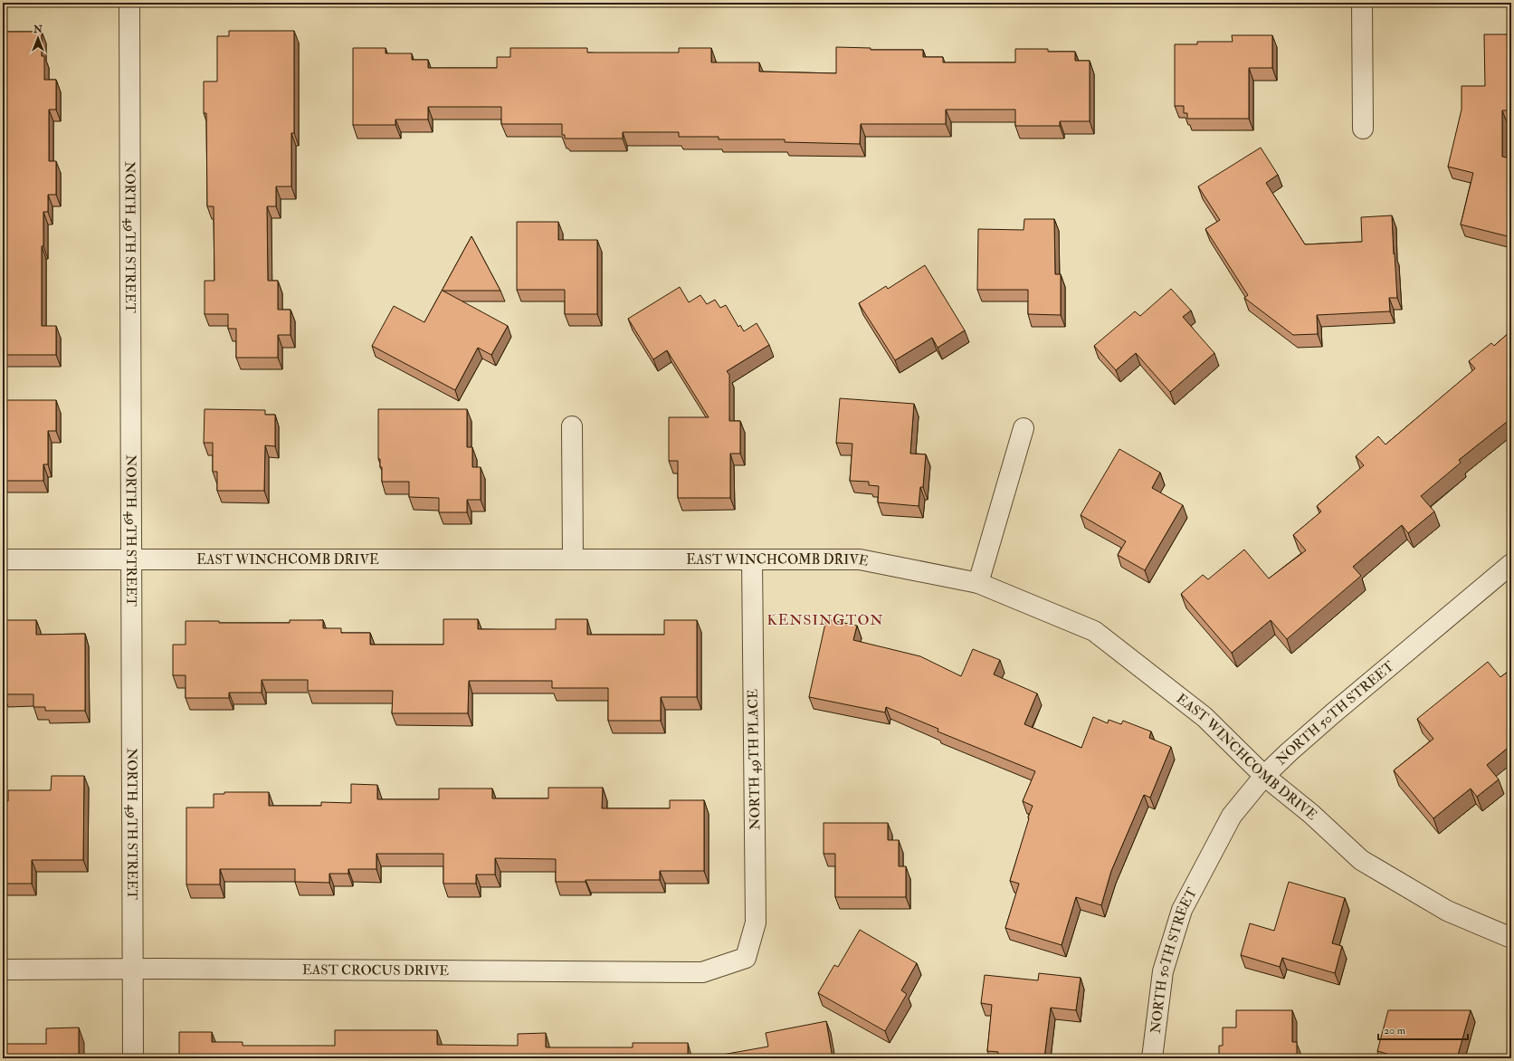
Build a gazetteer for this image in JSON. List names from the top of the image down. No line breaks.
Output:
{"streets":{"street":["NORTH 49TH STREET","EAST WINCHCOMB DRIVE","NORTH 50TH STREET","NORTH 49TH PLACE","EAST CROCUS DRIVE"]},"crossings":[["NORTH 49TH STREET","EAST WINCHCOMB DRIVE"],["NORTH 49TH STREET","EAST CROCUS DRIVE"],["EAST WINCHCOMB DRIVE","NORTH 50TH STREET"],["EAST WINCHCOMB DRIVE","NORTH 49TH PLACE"],["NORTH 49TH PLACE","EAST CROCUS DRIVE"]],"districts":["KENSINGTON"],"scale_bar":"20 m","north":"top"}
